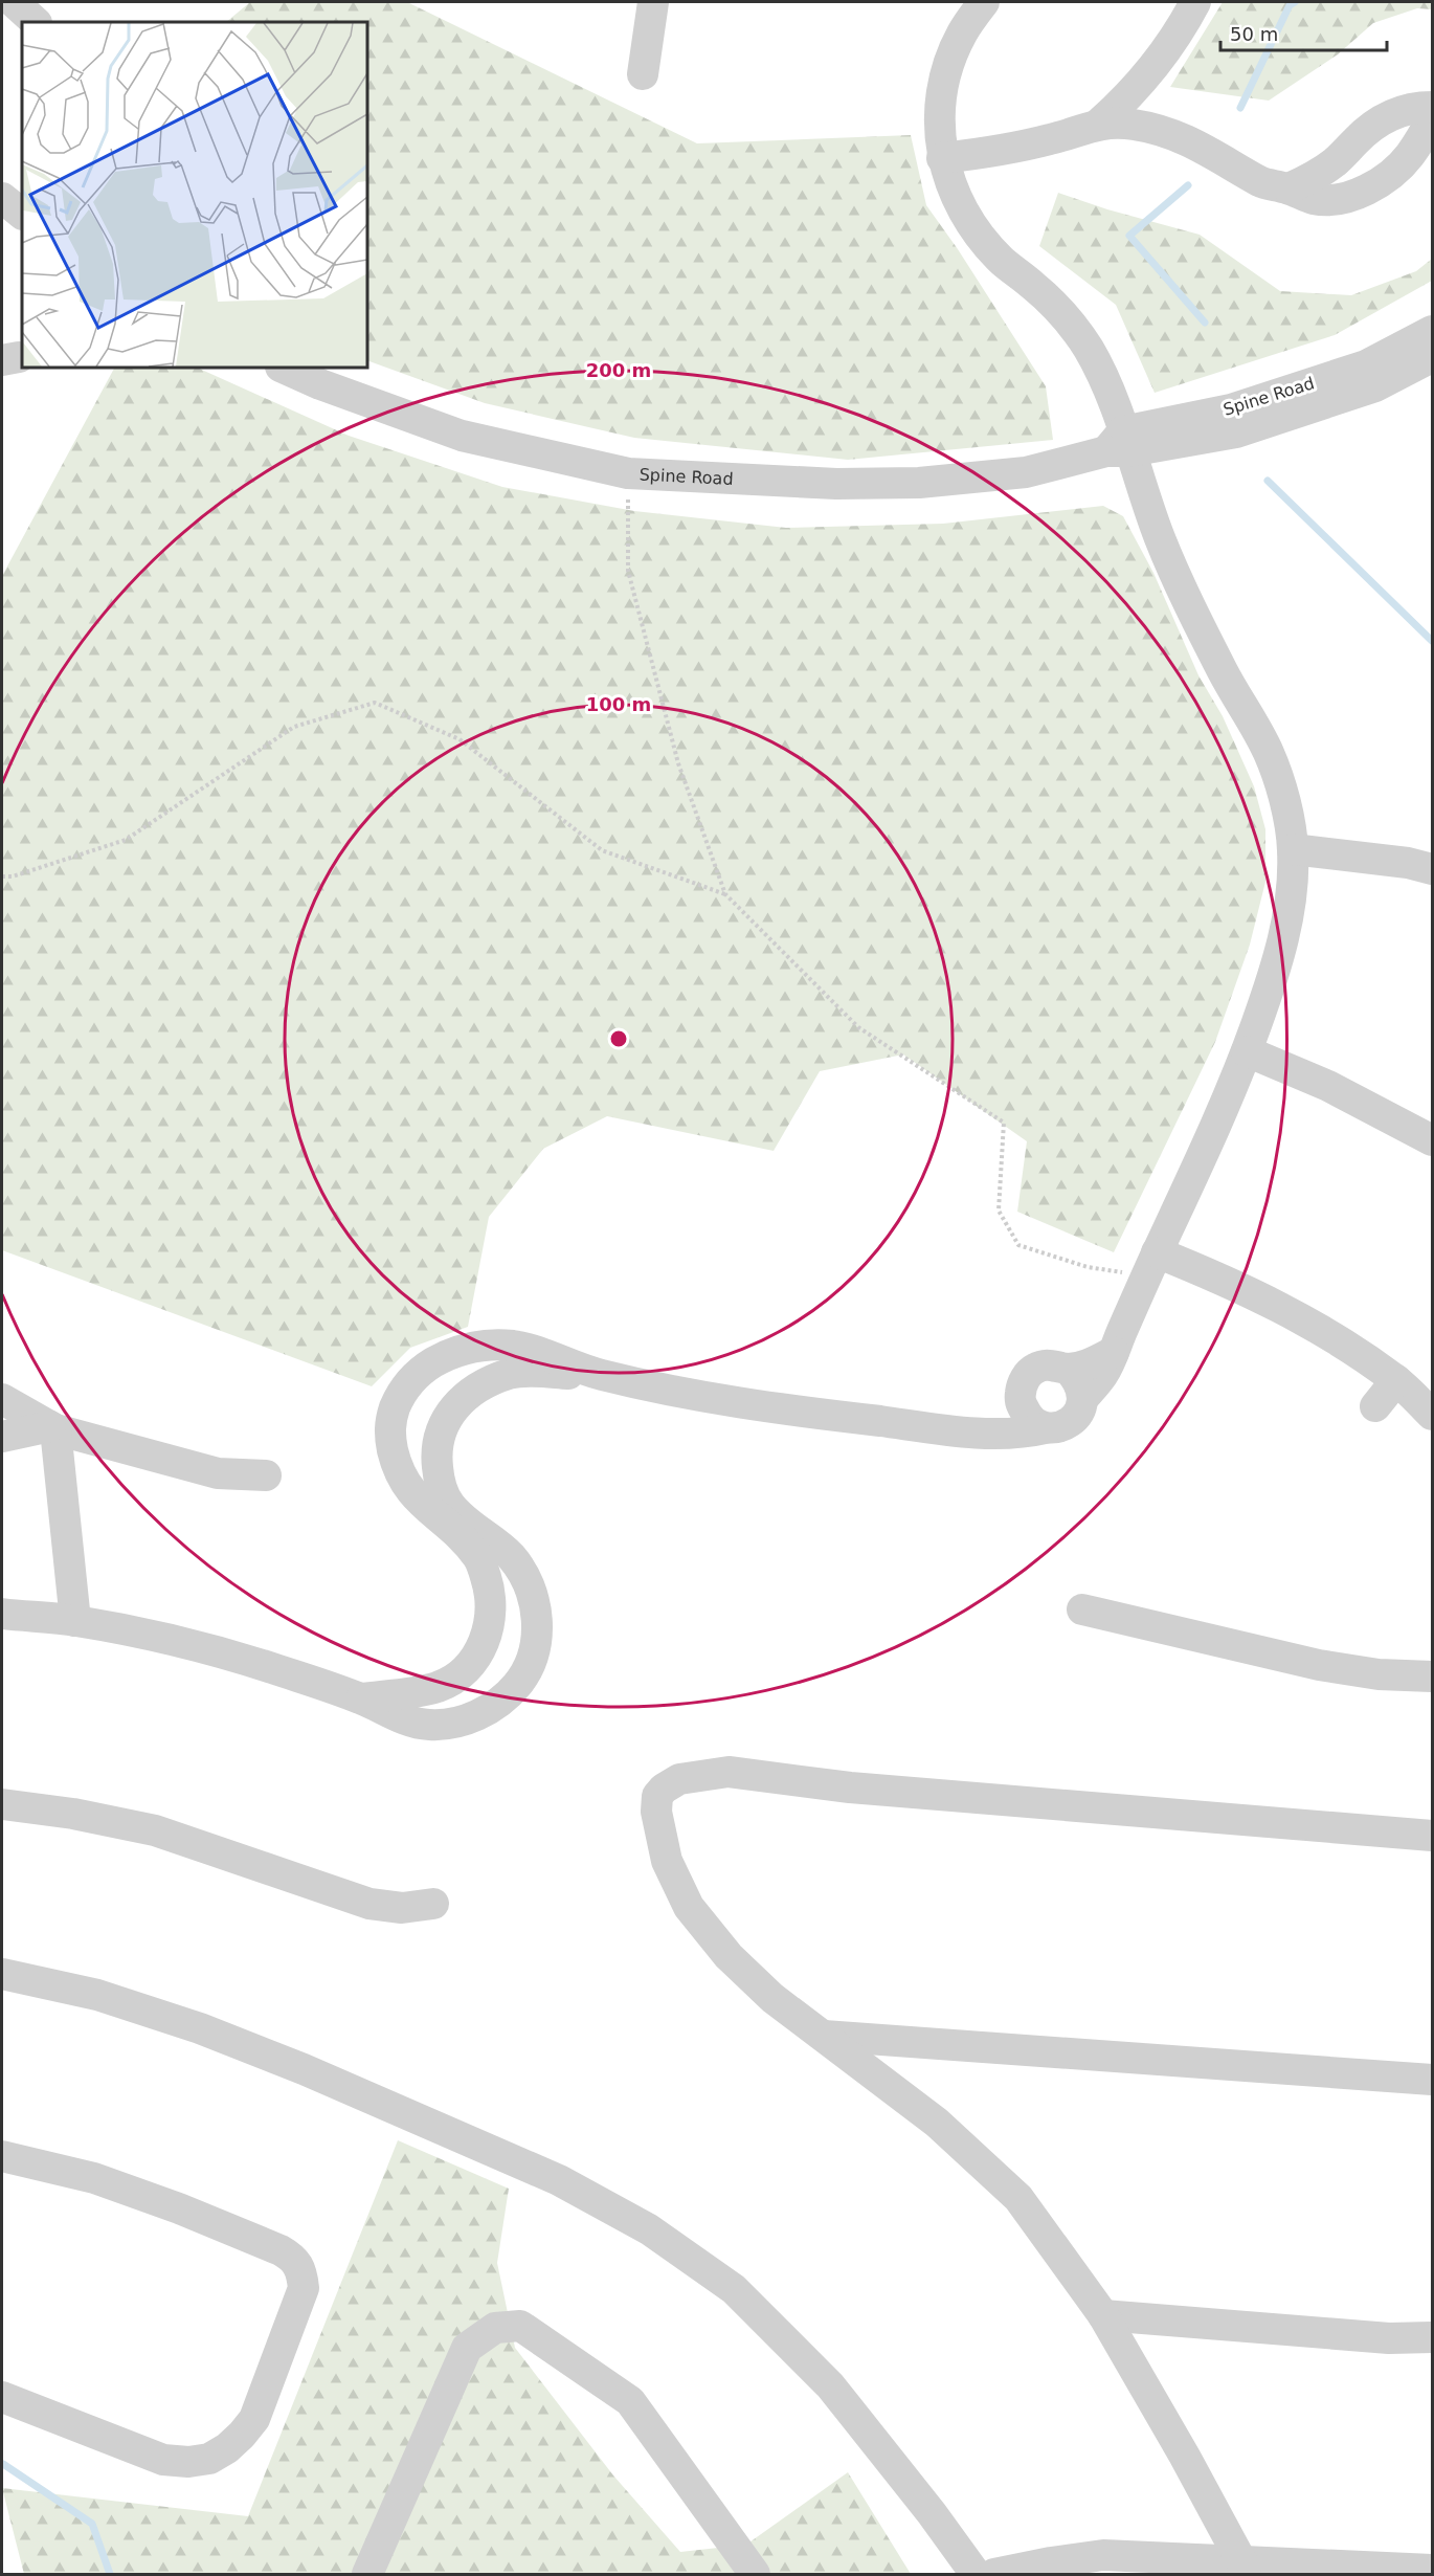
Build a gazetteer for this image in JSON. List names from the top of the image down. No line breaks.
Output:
{"streets":{"street":["Spine Road"]},"scale_bar":"50 m","rings":["200 m","100 m"]}
